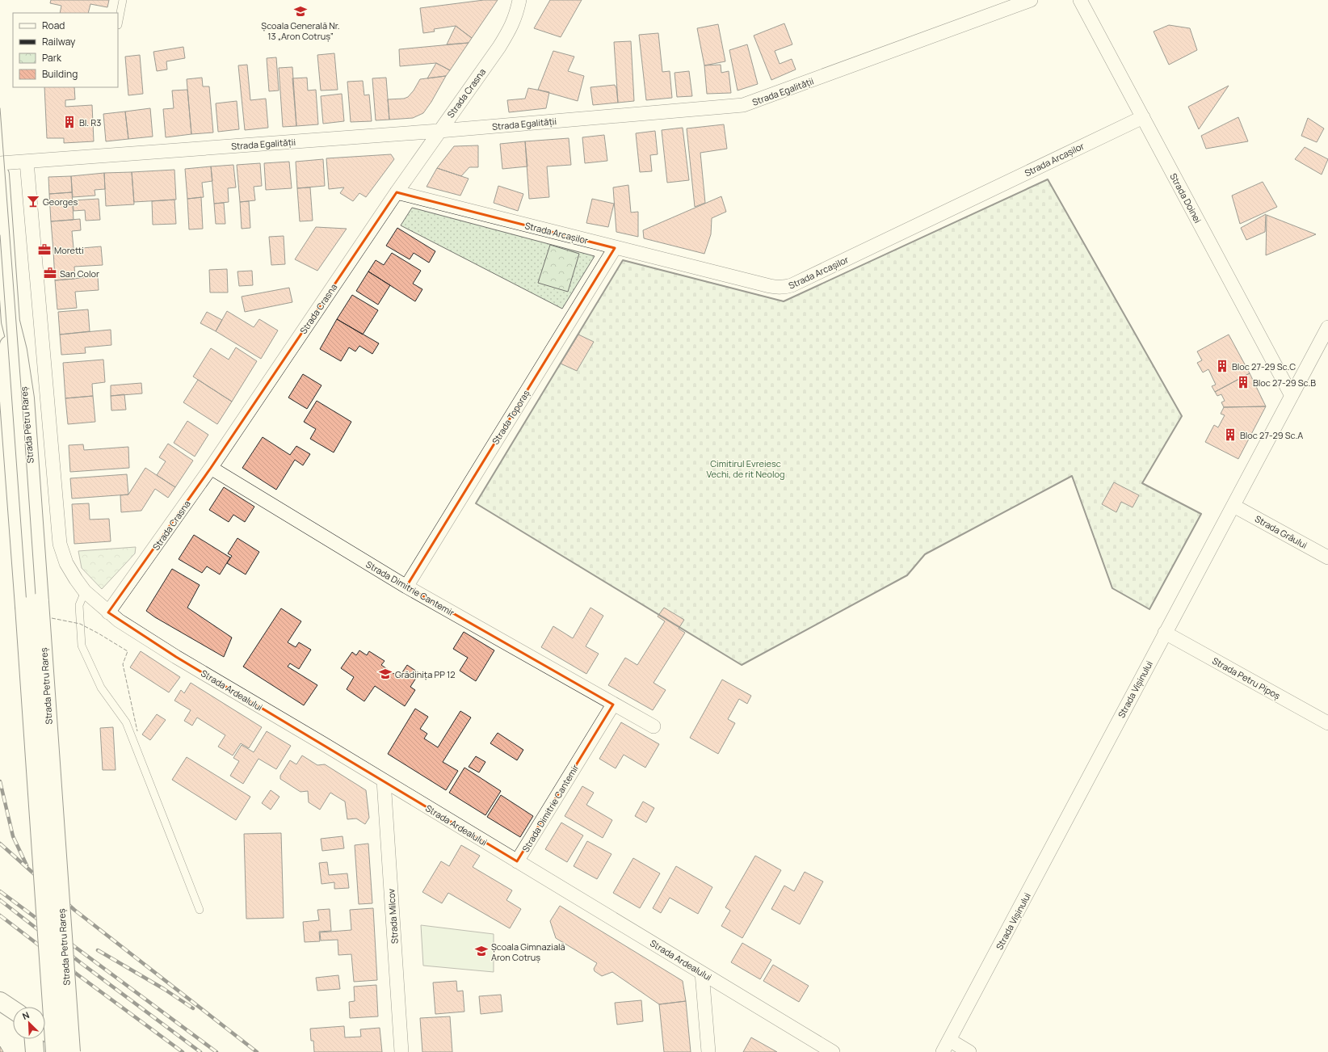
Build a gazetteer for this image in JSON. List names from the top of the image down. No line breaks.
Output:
{"streets":{"main road":["Strada Petru Rareș"],"street":["Strada Egalității","Strada Crasna","Strada Arcașilor","Strada Doinei","Strada Toporaș","Strada Grâului","Strada Dimitrie Cantemir","Strada Petru Pipoș","Strada Vișinului","Strada Ardealului","Strada Milcov"]},"crossings":[["Strada Egalității","Strada Crasna"],["Strada Crasna","Strada Arcașilor"],["Strada Crasna","Strada Dimitrie Cantemir"],["Strada Crasna","Strada Ardealului"],["Strada Arcașilor","Strada Doinei"],["Strada Arcașilor","Strada Toporaș"],["Strada Doinei","Strada Vișinului"],["Strada Toporaș","Strada Dimitrie Cantemir"],["Strada Grâului","Strada Vișinului"],["Strada Dimitrie Cantemir","Strada Ardealului"],["Strada Petru Pipoș","Strada Vișinului"],["Strada Ardealului","Strada Milcov"]],"parks":["Cimitirul Evreiesc Vechi, de rit Neolog"],"places":{"school or university":["Școala Generală Nr. 13 „Aron Cotruș”","Grădinița PP 12","Școala Gimnazială Aron Cotruș"],"building":["Bl. R3","Bloc 27-29 Sc.C","Bloc 27-29 Sc.B","Bloc 27-29 Sc.A"],"bar":["Georges"],"office":["Moretti","San Color"]},"legend":["Road","Railway","Park","Building"],"north":"top left"}
